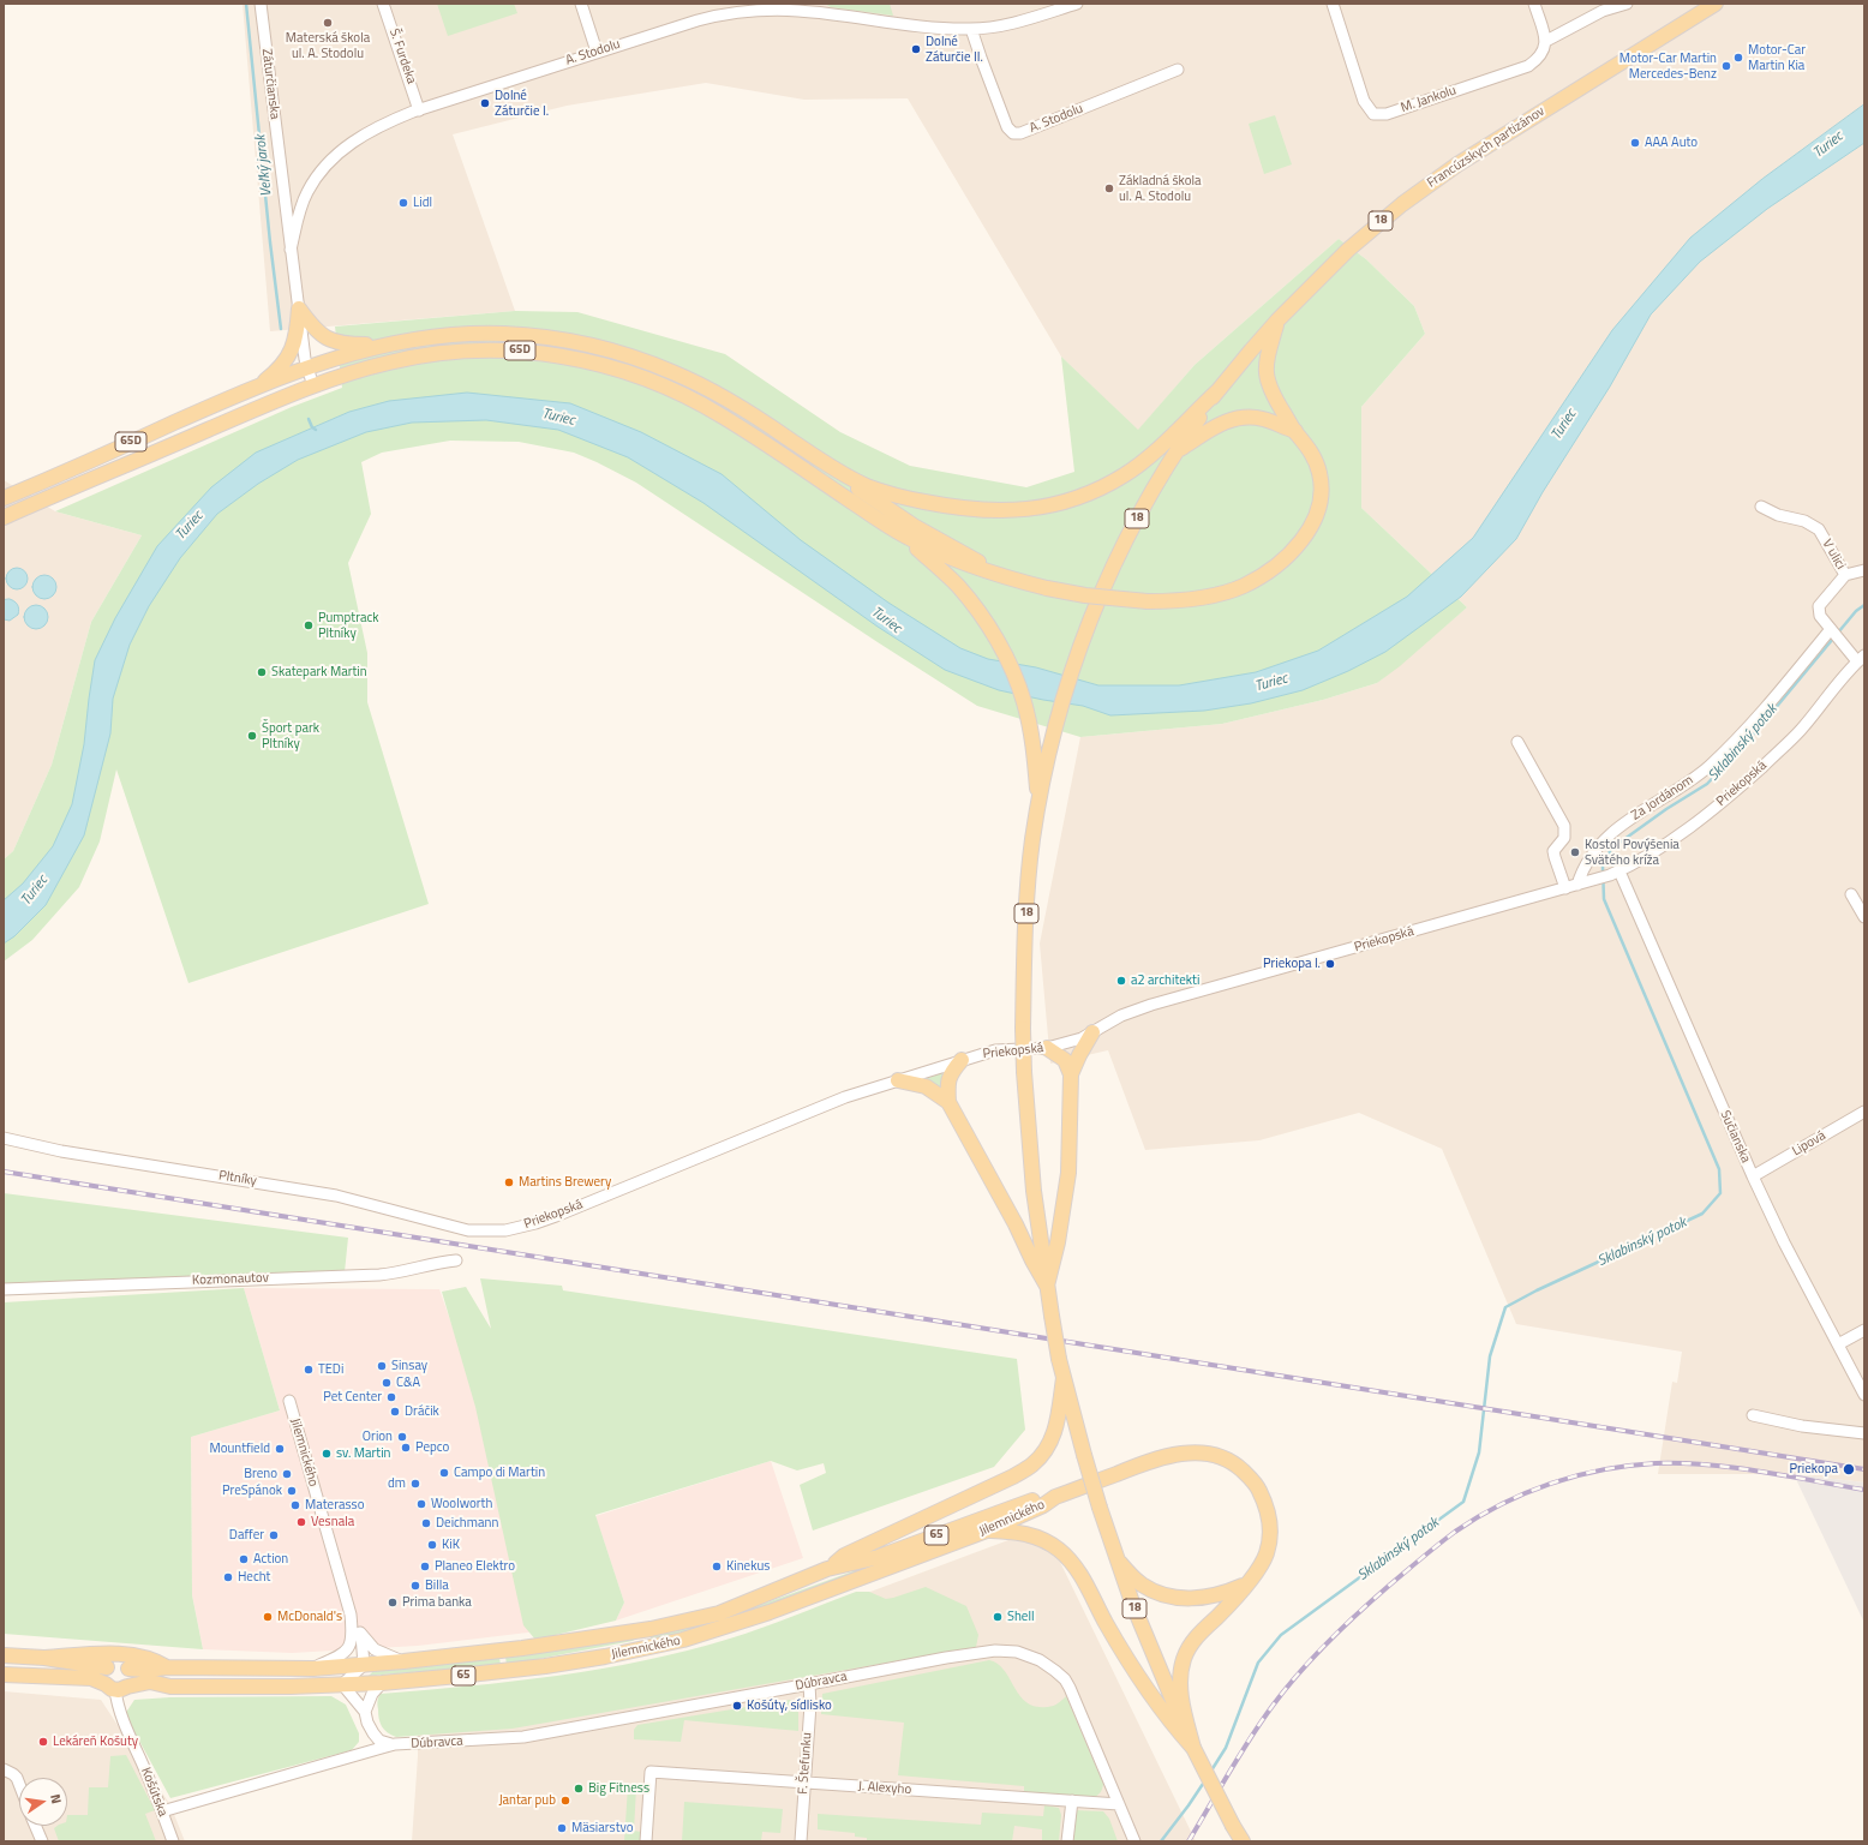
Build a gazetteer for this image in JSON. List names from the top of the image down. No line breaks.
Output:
{"streets":{"main road":["Francúzskych partizánov","18","65D","Jilemnického","65"],"street":["A. Stodolu","Š. Furdeka","Záturčianska","M. Jankolu","V ulici","Priekopská","Za Jordánom","Sučianska","Lipová","Pltníky","Kozmonautov","Dúbravca","F. Štefunku","J. Alexyho","Košútska"]},"crossings":[["A. Stodolu","Š. Furdeka"],["A. Stodolu","Záturčianska"],["Záturčianska","65D"],["Francúzskych partizánov","18"],["V ulici","Za Jordánom"],["Priekopská","Za Jordánom"],["Priekopská","Sučianska"],["Priekopská","Pltníky"],["Sučianska","Lipová"],["Jilemnického","Dúbravca"],["Jilemnického","Košútska"],["Dúbravca","F. Štefunku"],["Dúbravca","J. Alexyho"],["Dúbravca","Košútska"],["F. Štefunku","J. Alexyho"]],"water":["Turiec","Veľký jarok","Sklabinský potok"],"places":["Materská škola ul. A. Stodolu","Dolné Záturčie II.","Motor-Car Martin Kia","Motor-Car Martin Mercedes-Benz","Dolné Záturčie I.","AAA Auto","Základná škola ul. A. Stodolu","Lidl","Pumptrack Pltníky","Skatepark Martin","Šport park Pltníky","Kostol Povýšenia Svätého kríža","Priekopa I.","a2 architekti","Martins Brewery","Sinsay","TEDi","C&A","Pet Center","Dráčik","Orion","Pepco","Mountfield","sv. Martin","Priekopa","Campo di Martin","Breno","dm","PreSpánok","Woolworth","Materasso","Vesnala","Deichmann","Daffer","KiK","Action","Planeo Elektro","Kinekus","Hecht","Billa","Prima banka","McDonald's","Shell","Košúty, sídlisko","Lekáreň Košuty","Big Fitness","Jantar pub","Mäsiarstvo"],"north":"right"}
